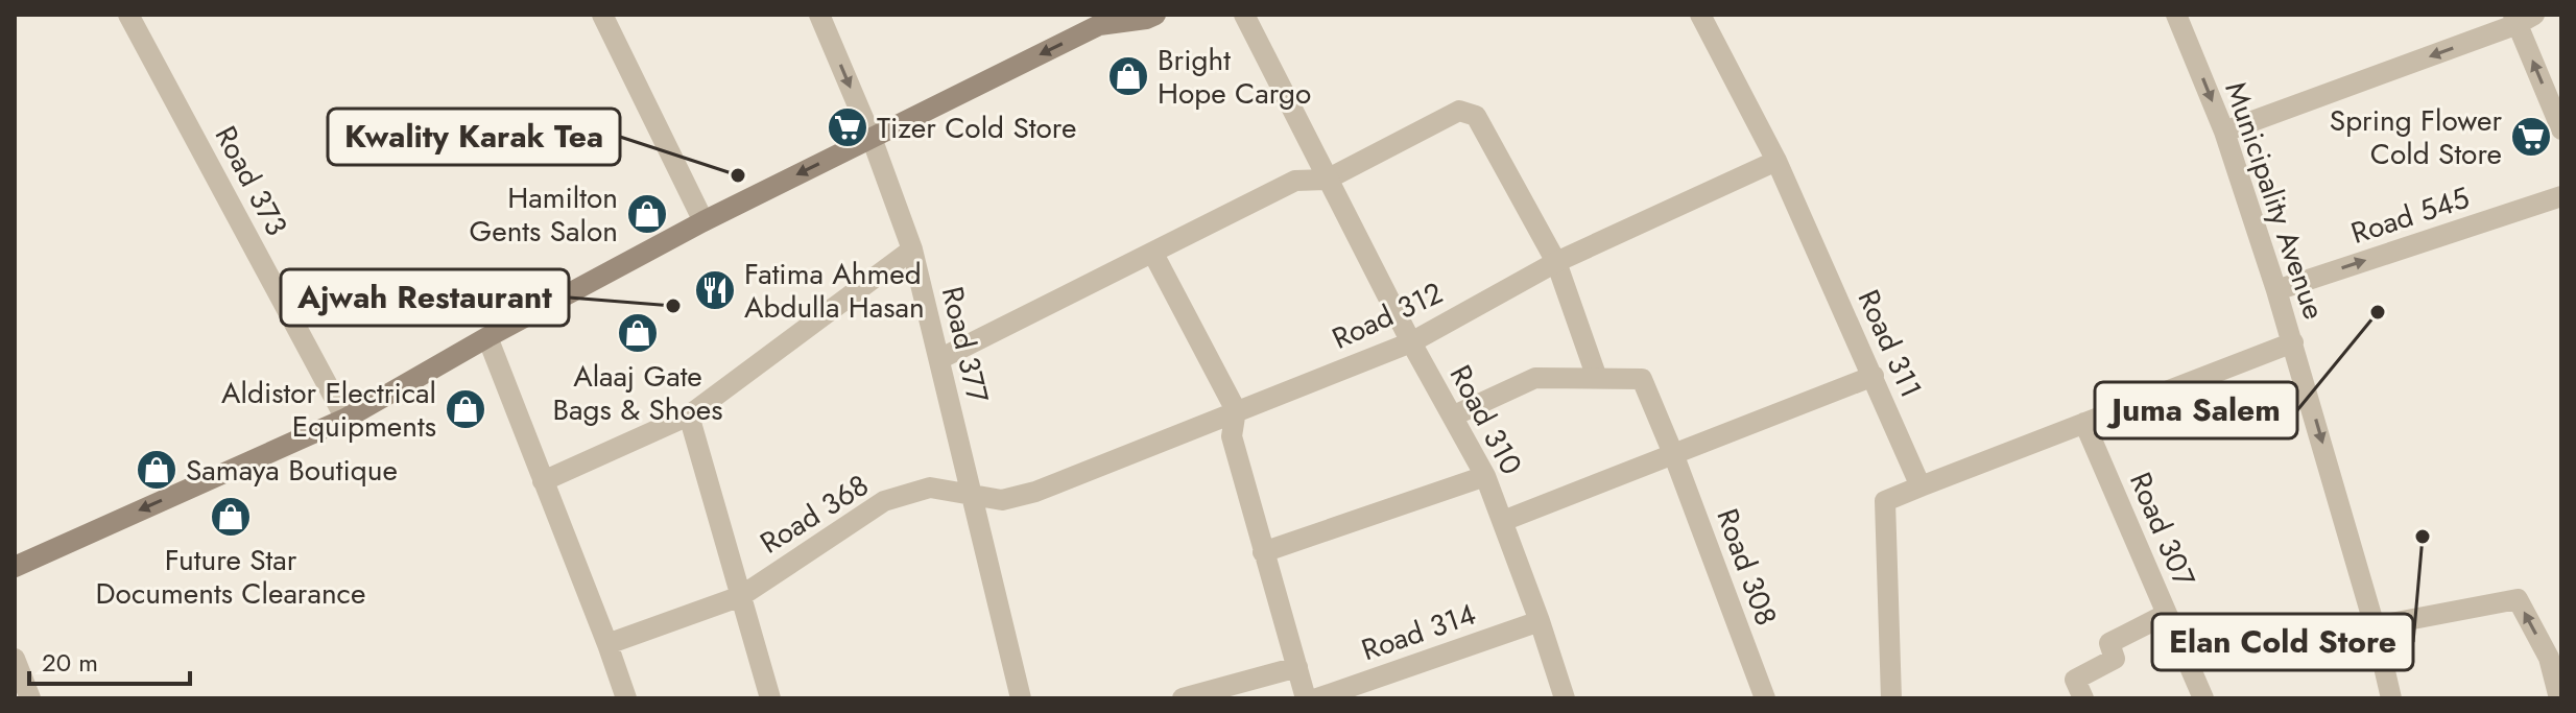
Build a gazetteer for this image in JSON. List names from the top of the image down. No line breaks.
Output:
{"streets":{"street":["Road 373","Municipality Avenue","Road 545","Road 312","Road 311","Road 377","Road 310","Road 368","Road 307","Road 308","Road 314"]},"crossings":[["Municipality Avenue","Road 545"],["Road 312","Road 311"],["Road 312","Road 377"],["Road 312","Road 310"],["Road 312","Road 368"],["Road 377","Road 368"],["Road 310","Road 308"],["Road 310","Road 314"]],"one_way":["Municipality Avenue"],"places":{"shop":["Bright Hope Cargo","Hamilton Gents Salon","Alaaj Gate Bags & Shoes","Aldistor Electrical Equipments","Samaya Boutique","Future Star Documents Clearance"],"supermarket":["Tizer Cold Store","Spring Flower Cold Store"],"other":["Kwality Karak Tea","Ajwah Restaurant","Juma Salem","Elan Cold Store"],"restaurant":["Fatima Ahmed Abdulla Hasan"]},"scale_bar":"20 m"}
